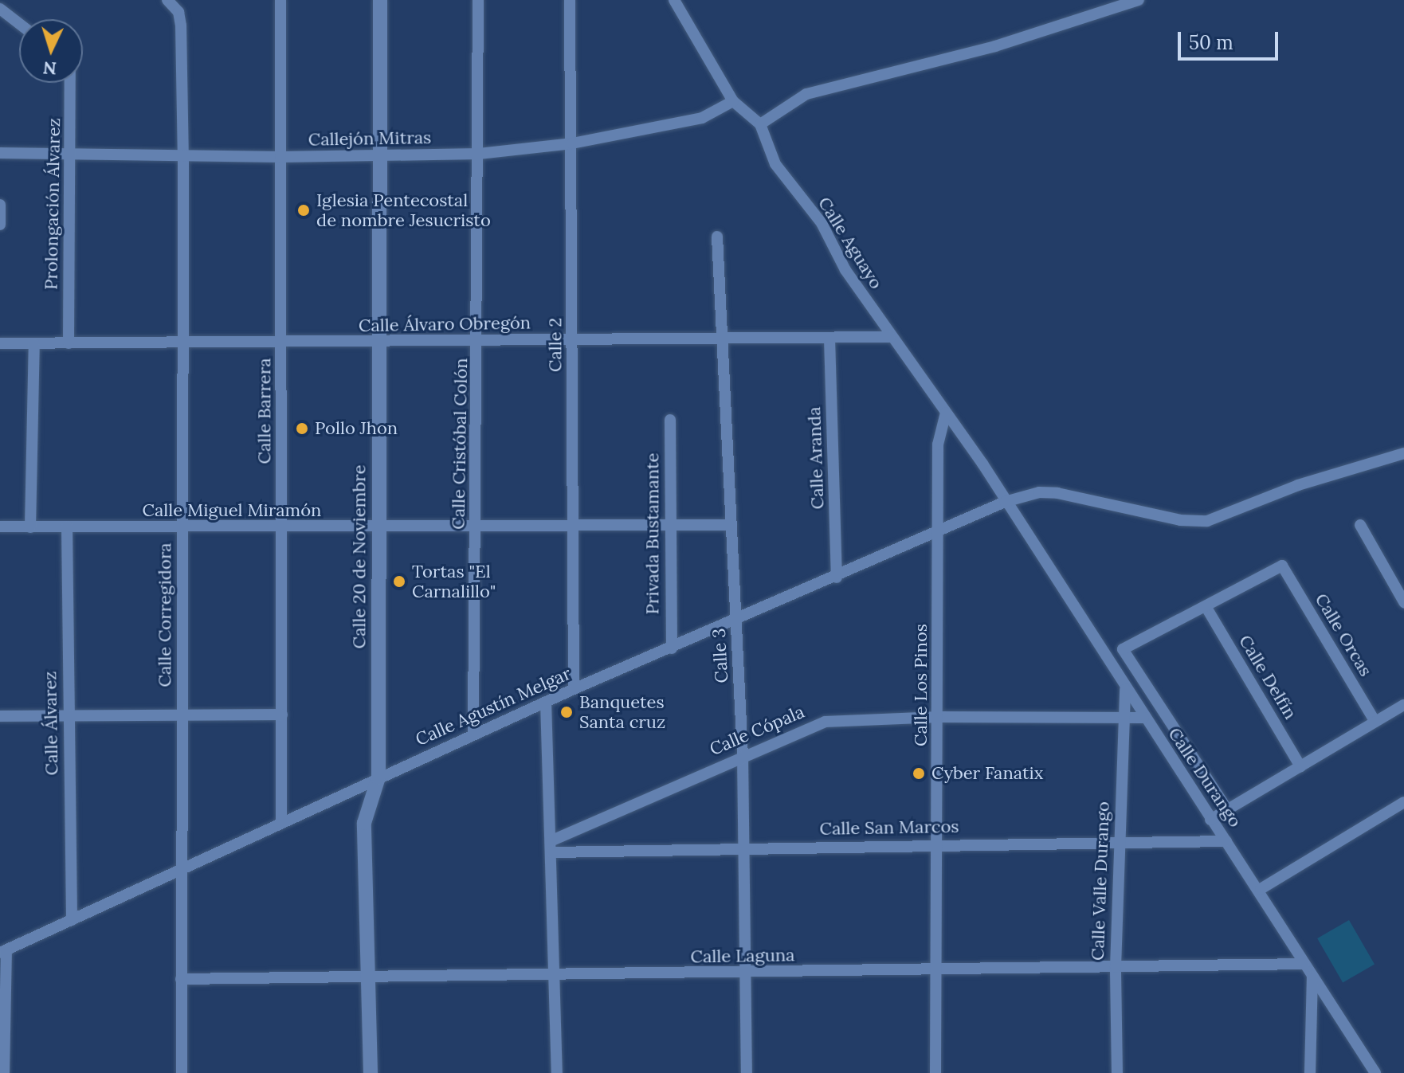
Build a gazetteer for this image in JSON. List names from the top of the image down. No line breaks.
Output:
{"streets":{"street":["Callejón Mitras","Prolongación Álvarez","Calle Aguayo","Calle Álvaro Obregón","Calle 2","Calle Barrera","Calle Cristóbal Colón","Calle Aranda","Calle Miguel Miramón","Privada Bustamante","Calle 20 de Noviembre","Calle Corregidora","Calle Orcas","Calle 3","Calle Delfín","Calle Los Pinos","Calle Agustín Melgar","Calle Álvarez","Calle Cópala","Calle Durango","Calle San Marcos","Calle Valle Durango","Calle Laguna"]},"crossings":[["Callejón Mitras","Prolongación Álvarez"],["Callejón Mitras","Calle Aguayo"],["Callejón Mitras","Calle 2"],["Callejón Mitras","Calle Barrera"],["Callejón Mitras","Calle Cristóbal Colón"],["Callejón Mitras","Calle 20 de Noviembre"],["Callejón Mitras","Calle Corregidora"],["Prolongación Álvarez","Calle Álvaro Obregón"],["Calle Aguayo","Calle Álvaro Obregón"],["Calle Aguayo","Calle Los Pinos"],["Calle Aguayo","Calle Agustín Melgar"],["Calle Aguayo","Calle Durango"],["Calle Álvaro Obregón","Calle 2"],["Calle Álvaro Obregón","Calle Barrera"],["Calle Álvaro Obregón","Calle Cristóbal Colón"],["Calle Álvaro Obregón","Calle Aranda"],["Calle Álvaro Obregón","Calle 20 de Noviembre"],["Calle Álvaro Obregón","Calle Corregidora"],["Calle Álvaro Obregón","Calle 3"],["Calle 2","Calle Miguel Miramón"],["Calle 2","Calle Agustín Melgar"],["Calle Barrera","Calle Miguel Miramón"],["Calle Barrera","Calle Agustín Melgar"],["Calle Cristóbal Colón","Calle Miguel Miramón"],["Calle Cristóbal Colón","Calle Agustín Melgar"],["Calle Aranda","Calle Agustín Melgar"],["Calle Miguel Miramón","Privada Bustamante"],["Calle Miguel Miramón","Calle 20 de Noviembre"],["Calle Miguel Miramón","Calle Corregidora"],["Calle Miguel Miramón","Calle 3"],["Calle Miguel Miramón","Calle Álvarez"],["Privada Bustamante","Calle Agustín Melgar"],["Calle 20 de Noviembre","Calle Agustín Melgar"],["Calle 20 de Noviembre","Calle Laguna"],["Calle Corregidora","Calle Agustín Melgar"],["Calle Corregidora","Calle Laguna"],["Calle Orcas","Calle Delfín"],["Calle 3","Calle Agustín Melgar"],["Calle 3","Calle Cópala"],["Calle 3","Calle San Marcos"],["Calle 3","Calle Laguna"],["Calle Los Pinos","Calle Agustín Melgar"],["Calle Los Pinos","Calle Cópala"],["Calle Los Pinos","Calle San Marcos"],["Calle Los Pinos","Calle Laguna"],["Calle Agustín Melgar","Calle Álvarez"],["Calle Agustín Melgar","Calle Durango"],["Calle Cópala","Calle Durango"],["Calle Cópala","Calle San Marcos"],["Calle Cópala","Calle Valle Durango"],["Calle Durango","Calle San Marcos"],["Calle Durango","Calle Valle Durango"],["Calle Durango","Calle Laguna"],["Calle San Marcos","Calle Valle Durango"],["Calle Valle Durango","Calle Laguna"]],"places":["Iglesia Pentecostal de nombre Jesucristo","Pollo Jhon","Tortas \"El Carnalillo\"","Banquetes Santa cruz","Cyber Fanatix"],"scale_bar":"50 m","north":"bottom"}
